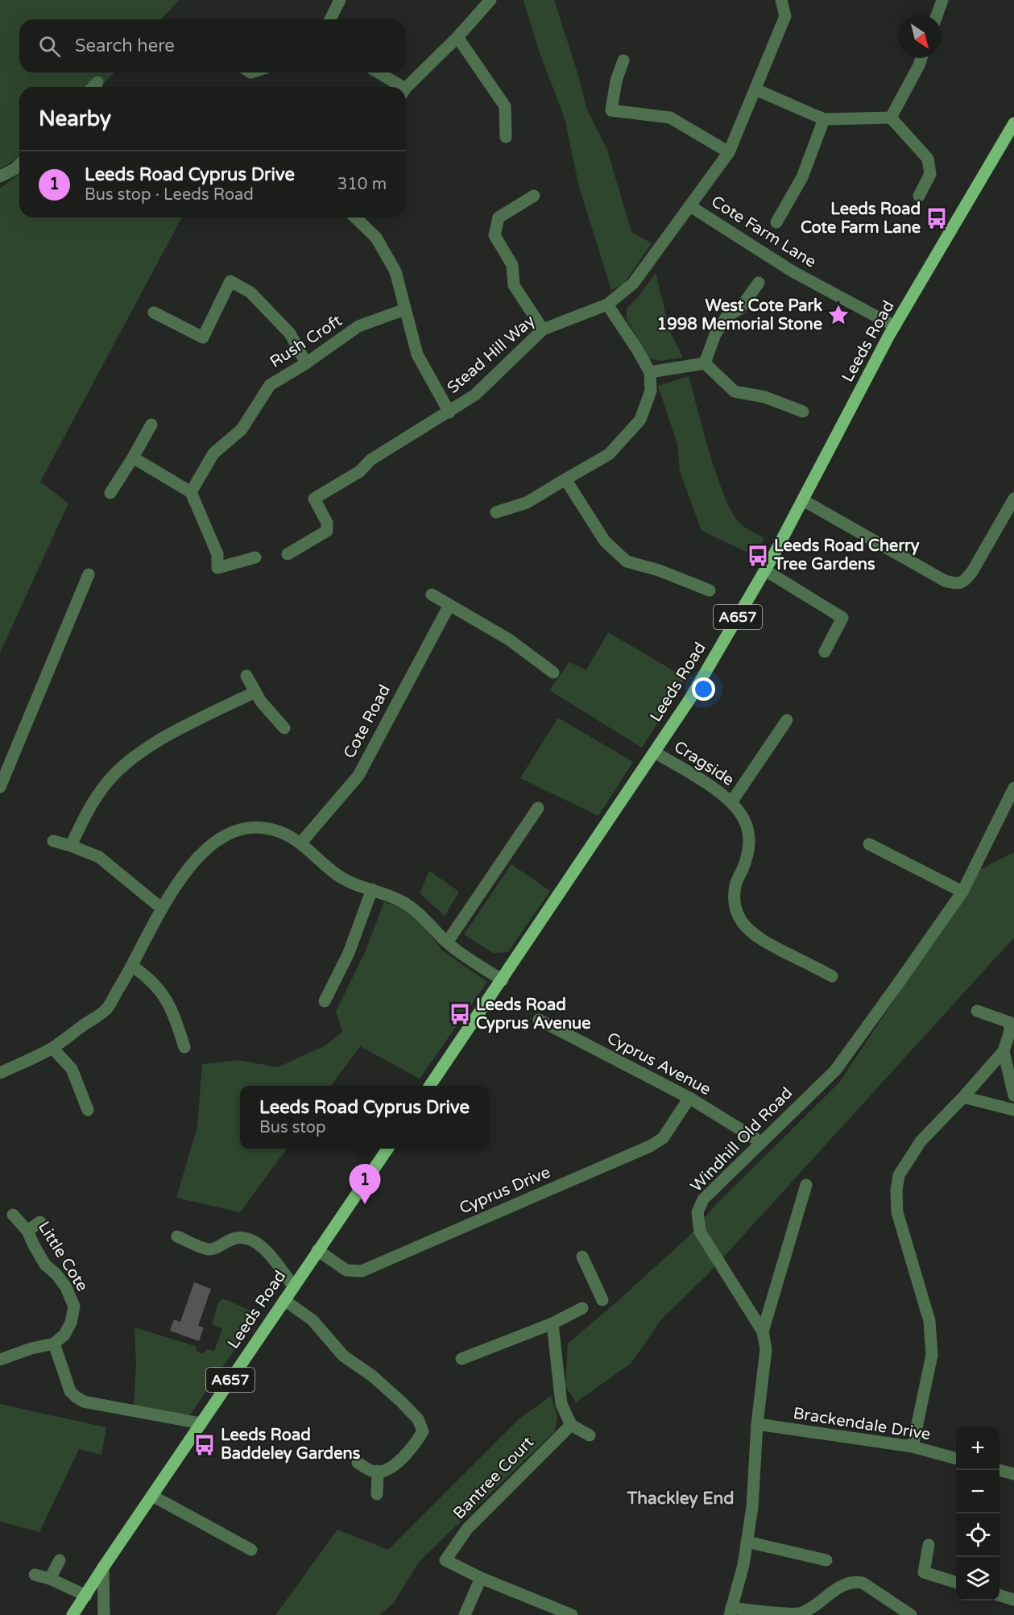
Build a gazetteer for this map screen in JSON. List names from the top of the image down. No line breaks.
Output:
{"streets":{"main road":["Leeds Road","A657"],"street":["Cote Farm Lane","Rush Croft","Stead Hill Way","Cote Road","Cragside","Cyprus Avenue","Windhill Old Road","Cyprus Drive","Little Cote","Brackendale Drive","Bantree Court"]},"crossings":[["Cote Farm Lane","Leeds Road"],["Cote Farm Lane","Stead Hill Way"],["Leeds Road","Cragside"],["Leeds Road","Cyprus Drive"],["Cyprus Avenue","Windhill Old Road"],["Cyprus Avenue","Cyprus Drive"],["Windhill Old Road","Brackendale Drive"]],"districts":["Thackley End"],"places":{"bus stop":["Leeds Road Cote Farm Lane","Leeds Road Cherry Tree Gardens","Leeds Road Cyprus Avenue","Leeds Road Baddeley Gardens"],"place":["West Cote Park 1998 Memorial Stone"]},"north":"bottom right","page":{"search":"Search here","heading":"Nearby","list":[{"mark":"1","name":"Leeds Road Cyprus Drive","note":"Bus stop · Leeds Road","value":"310 m"}],"popup":["Leeds Road Cyprus Drive","Bus stop"],"pins":"1","map_buttons":["+","−"]}}
